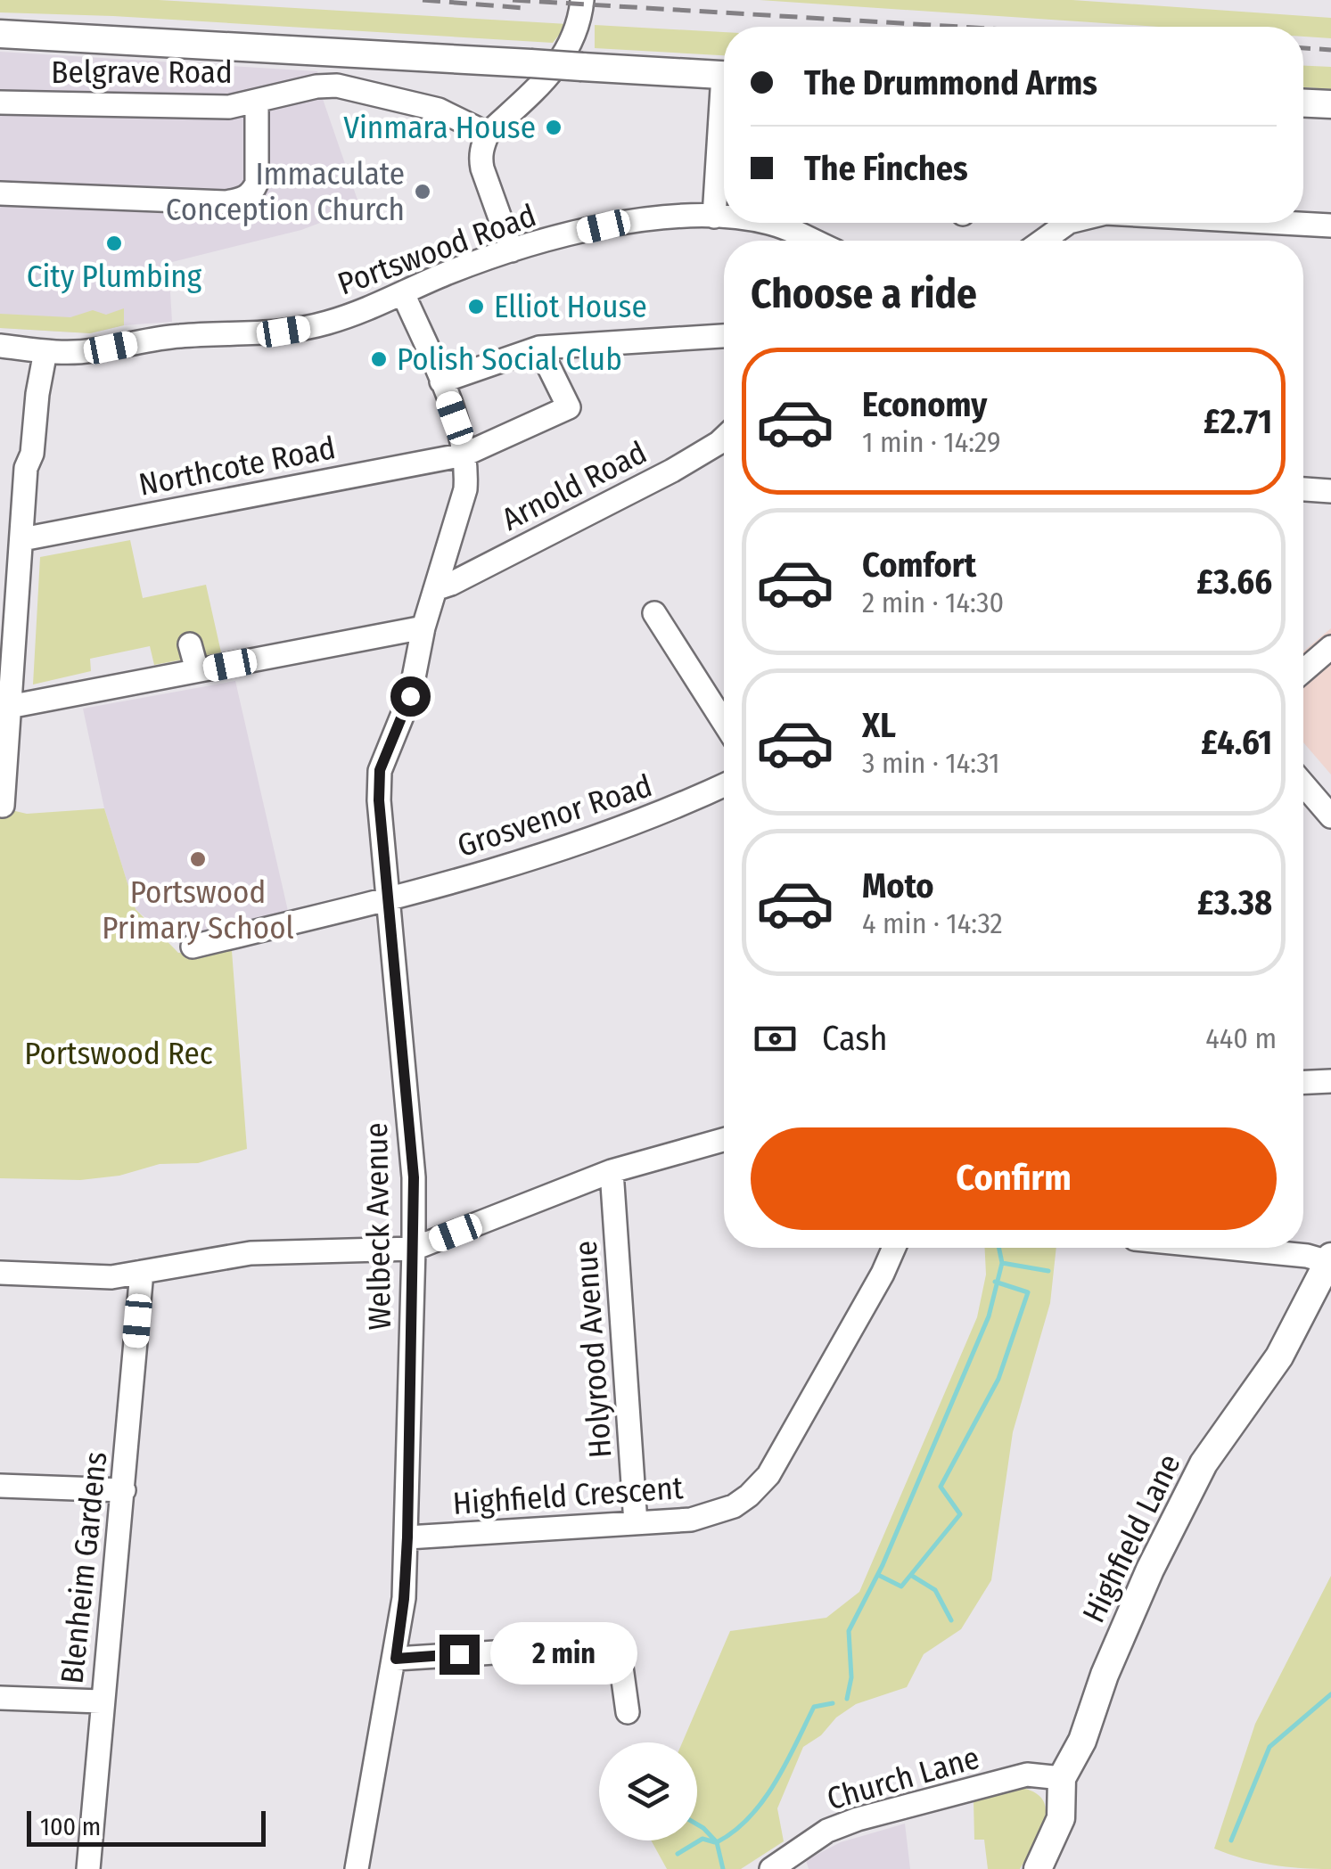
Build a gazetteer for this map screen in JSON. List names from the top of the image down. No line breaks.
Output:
{"streets":{"main road":["Highfield Lane"],"street":["Belgrave Road","Portswood Road","Northcote Road","Arnold Road","Grosvenor Road","Welbeck Avenue","Holyrood Avenue","Highfield Crescent","Blenheim Gardens","Church Lane"]},"crossings":[["Northcote Road","Welbeck Avenue"],["Arnold Road","Welbeck Avenue"],["Grosvenor Road","Welbeck Avenue"],["Welbeck Avenue","Highfield Crescent"],["Holyrood Avenue","Highfield Crescent"],["Highfield Lane","Church Lane"]],"parks":["Portswood Rec"],"places":["Vinmara House","Immaculate Conception Church","City Plumbing","Elliot House","Polish Social Club","Portswood Primary School"],"scale_bar":"100 m","page":{"banner":["The Drummond Arms","The Finches"],"heading":"Choose a ride","list":[{"name":"Economy","note":"1 min · 14:29","value":"£2.71"},{"name":"Comfort","note":"2 min · 14:30","value":"£3.66"},{"name":"XL","note":"3 min · 14:31","value":"£4.61"},{"name":"Moto","note":"4 min · 14:32","value":"£3.38"}],"pay":["Cash","440 m"],"buttons":"Confirm","bubble":"2 min","scale":"100 m"}}
